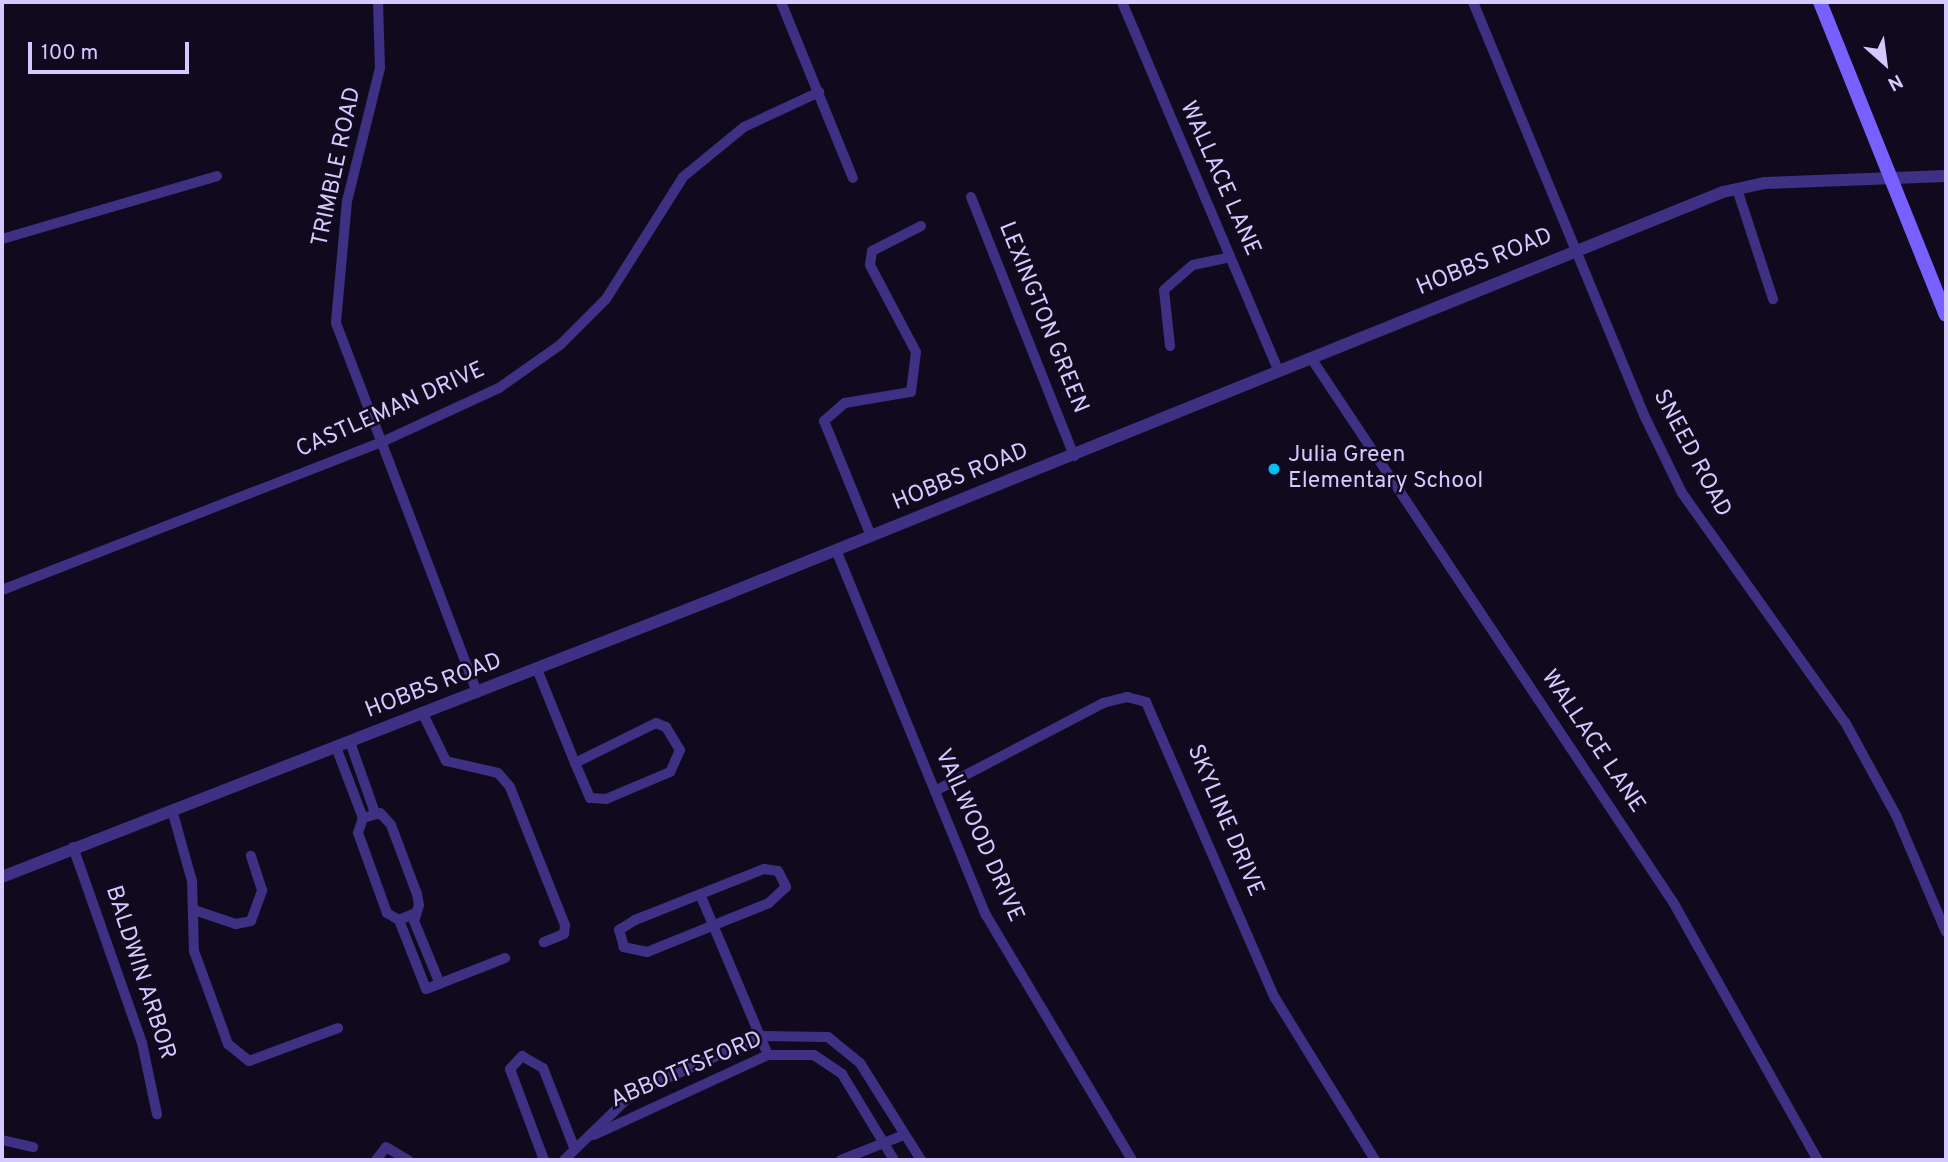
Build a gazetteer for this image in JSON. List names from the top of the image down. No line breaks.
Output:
{"streets":{"street":["TRIMBLE ROAD","WALLACE LANE","HOBBS ROAD","LEXINGTON GREEN","CASTLEMAN DRIVE","SNEED ROAD","SKYLINE DRIVE","VAILWOOD DRIVE","BALDWIN ARBOR","ABBOTTSFORD"]},"crossings":[["TRIMBLE ROAD","HOBBS ROAD"],["TRIMBLE ROAD","CASTLEMAN DRIVE"],["WALLACE LANE","HOBBS ROAD"],["HOBBS ROAD","LEXINGTON GREEN"],["HOBBS ROAD","SNEED ROAD"],["HOBBS ROAD","VAILWOOD DRIVE"],["HOBBS ROAD","BALDWIN ARBOR"],["SKYLINE DRIVE","VAILWOOD DRIVE"]],"places":["Julia Green Elementary School"],"scale_bar":"100 m","north":"bottom right"}
